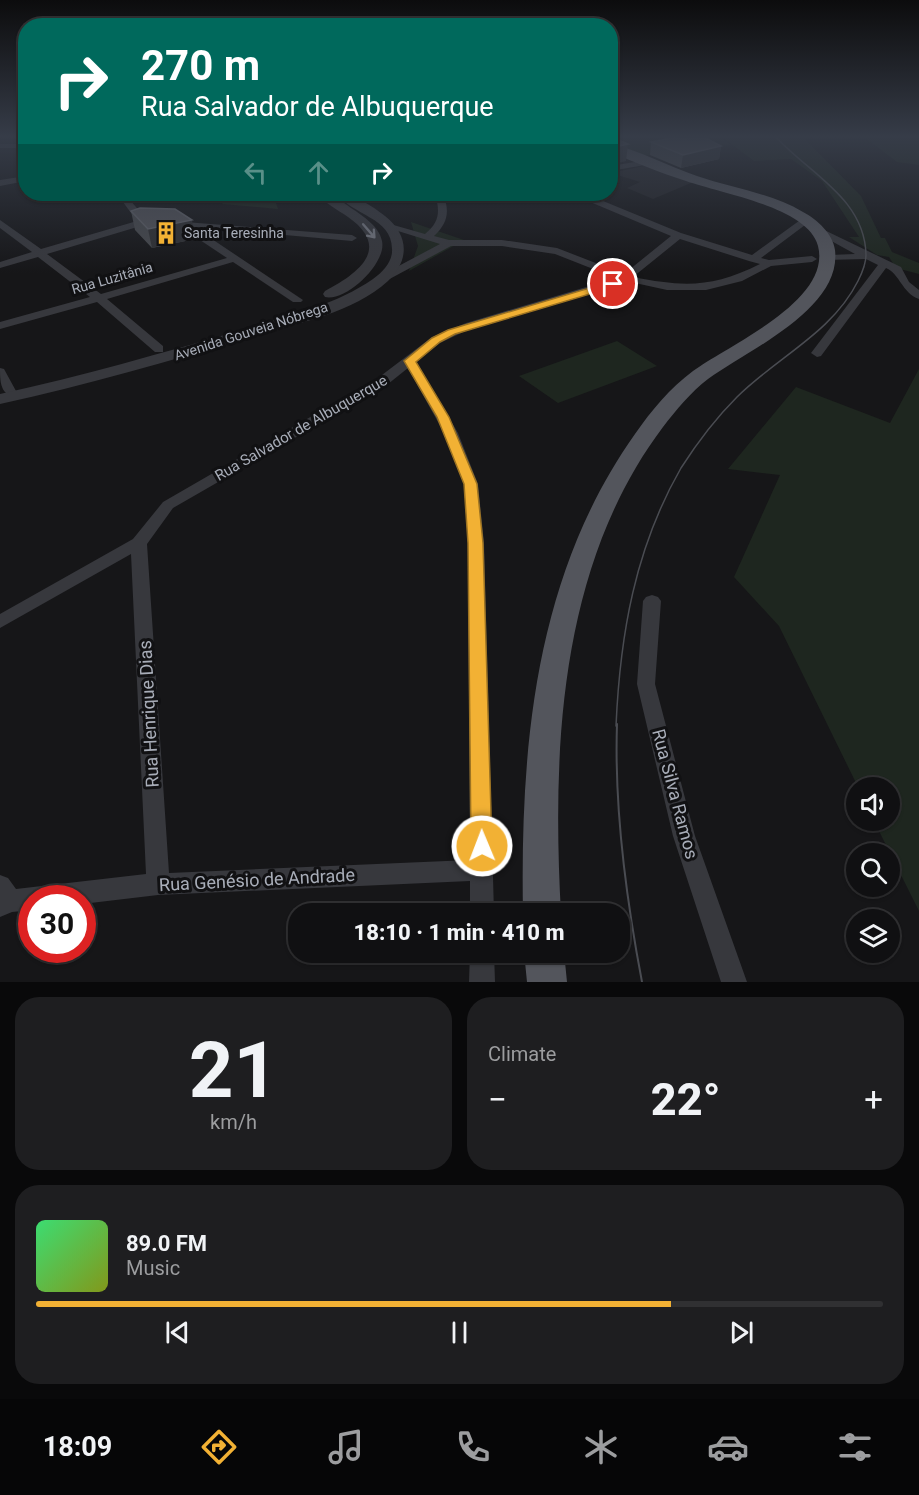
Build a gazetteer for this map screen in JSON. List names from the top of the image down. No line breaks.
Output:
{"streets":{"street":["Rua Luzitânia","Avenida Gouveia Nóbrega","Rua Salvador de Albuquerque","Rua Henrique Dias","Rua Silva Ramos","Rua Genésio de Andrade"]},"crossings":[["Rua Salvador de Albuquerque","Rua Henrique Dias"],["Rua Henrique Dias","Rua Genésio de Andrade"]],"places":{"building":["Santa Teresinha"]},"page":{"turn":["270 m","Rua Salvador de Albuquerque"],"limit":"30","trip":"18:10 · 1 min · 410 m","tile":[["21","km/h"],"Climate"],"heat":["−","22°","+"],"song":["89.0 FM","Music"],"tabs":"18:09"}}
